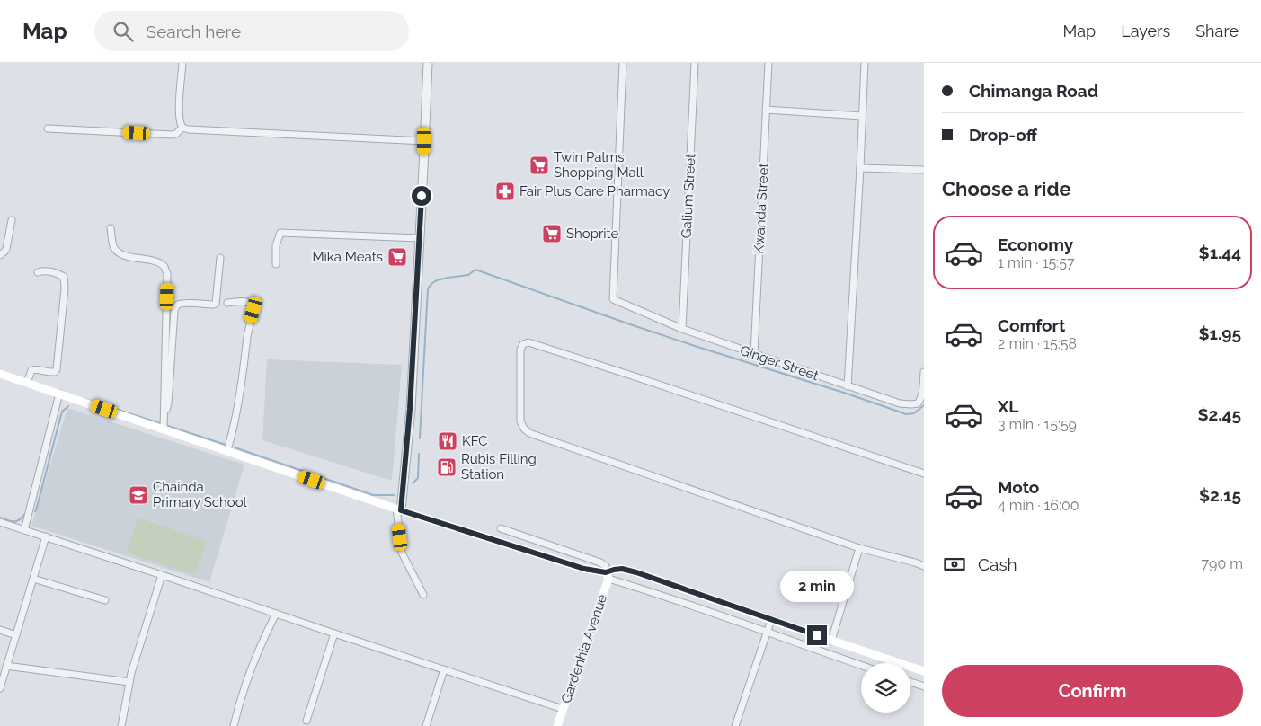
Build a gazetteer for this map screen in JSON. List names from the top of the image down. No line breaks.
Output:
{"streets":{"main road":["Gardenhia Avenue"],"street":["Galium Street","Kwanda Street","Ginger Street"]},"crossings":[["Galium Street","Ginger Street"],["Kwanda Street","Ginger Street"]],"places":{"supermarket":["Twin Palms Shopping Mall","Shoprite","Mika Meats"],"pharmacy":["Fair Plus Care Pharmacy"],"restaurant":["KFC"],"fuel station":["Rubis Filling Station"],"school or university":["Chainda Primary School"]},"page":{"header":"Map","search":"Search here","nav":["Map","Layers","Share"],"banner":["Chimanga Road","Drop-off"],"heading":"Choose a ride","list":[{"name":"Economy","note":"1 min · 15:57","value":"$1.44"},{"name":"Comfort","note":"2 min · 15:58","value":"$1.95"},{"name":"XL","note":"3 min · 15:59","value":"$2.45"},{"name":"Moto","note":"4 min · 16:00","value":"$2.15"}],"pay":["Cash","790 m"],"bubble":"2 min","buttons":"Confirm"}}
